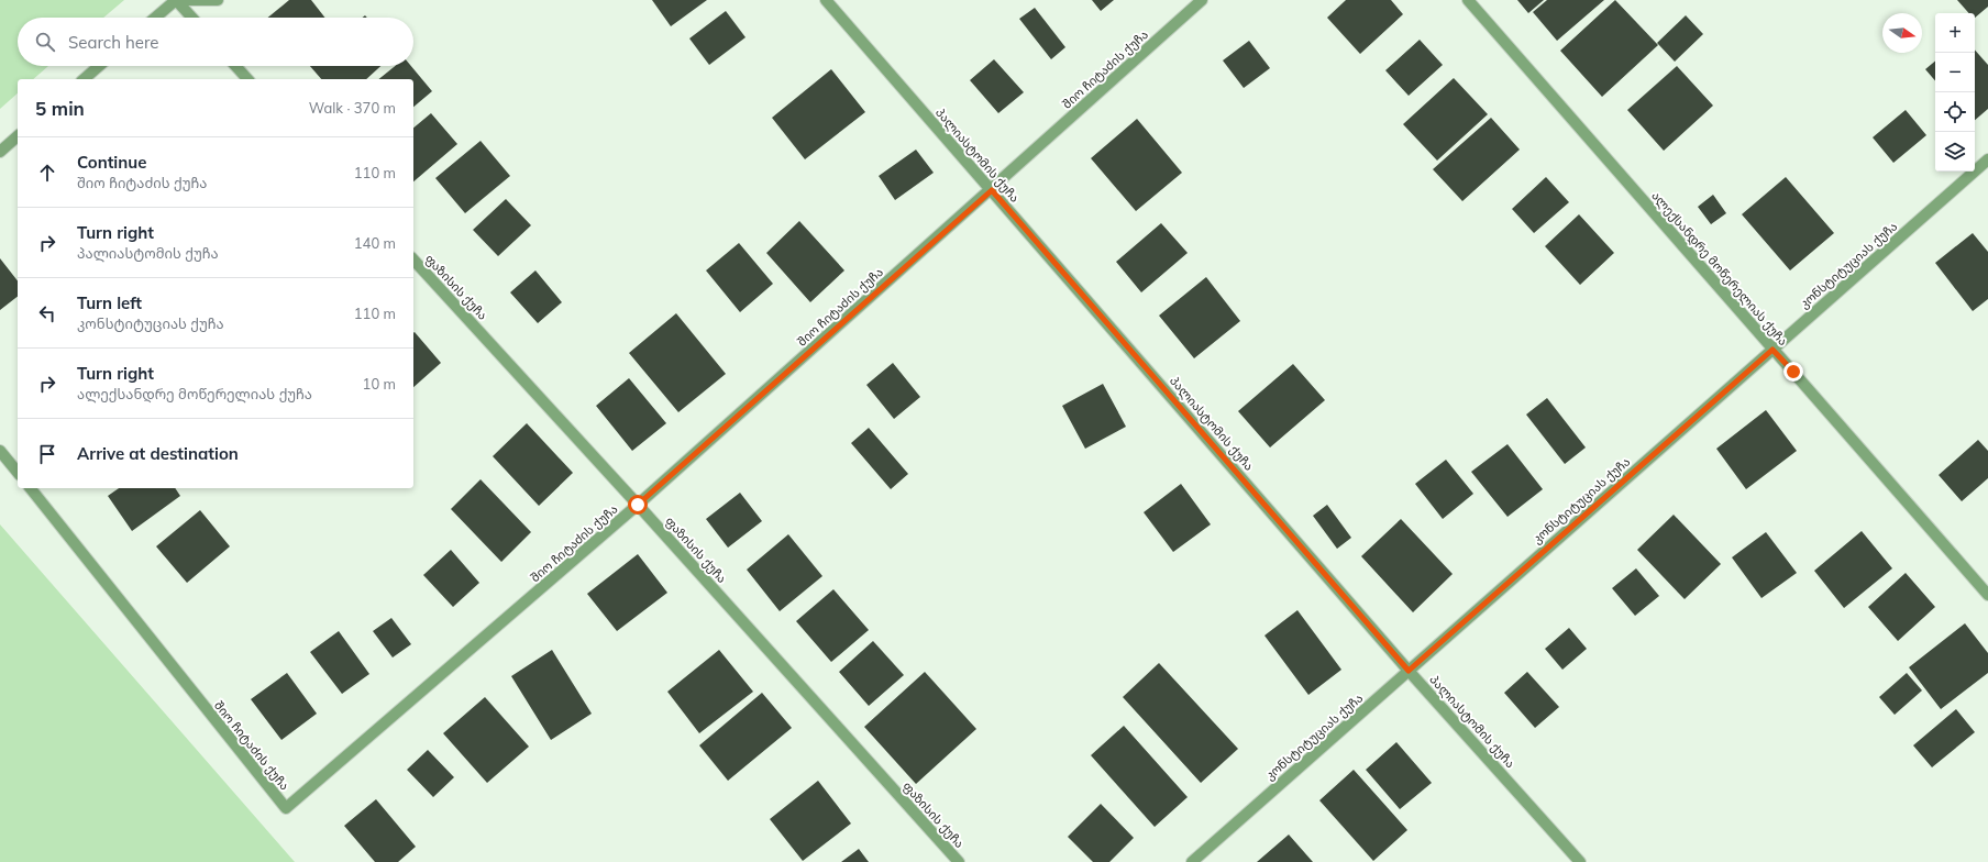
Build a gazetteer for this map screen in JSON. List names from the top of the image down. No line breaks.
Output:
{"streets":{"street":["შიო ჩიტაძის ქუჩა","პალიასტომის ქუჩა","კონსტიტუციას ქუჩა","ალექსანდრე მოწერელიას ქუჩა","ფაზისის ქუჩა"]},"crossings":[["შიო ჩიტაძის ქუჩა","პალიასტომის ქუჩა"],["შიო ჩიტაძის ქუჩა","ფაზისის ქუჩა"],["პალიასტომის ქუჩა","კონსტიტუციას ქუჩა"],["კონსტიტუციას ქუჩა","ალექსანდრე მოწერელიას ქუჩა"]],"north":"right","page":{"map_buttons":["+","−"],"search":"Search here","heading":["5 min","Walk · 370 m"],"list":[["Continue","შიო ჩიტაძის ქუჩა","110 m"],["Turn right","პალიასტომის ქუჩა","140 m"],["Turn left","კონსტიტუციას ქუჩა","110 m"],["Turn right","ალექსანდრე მოწერელიას ქუჩა","10 m"],"Arrive at destination"]}}
